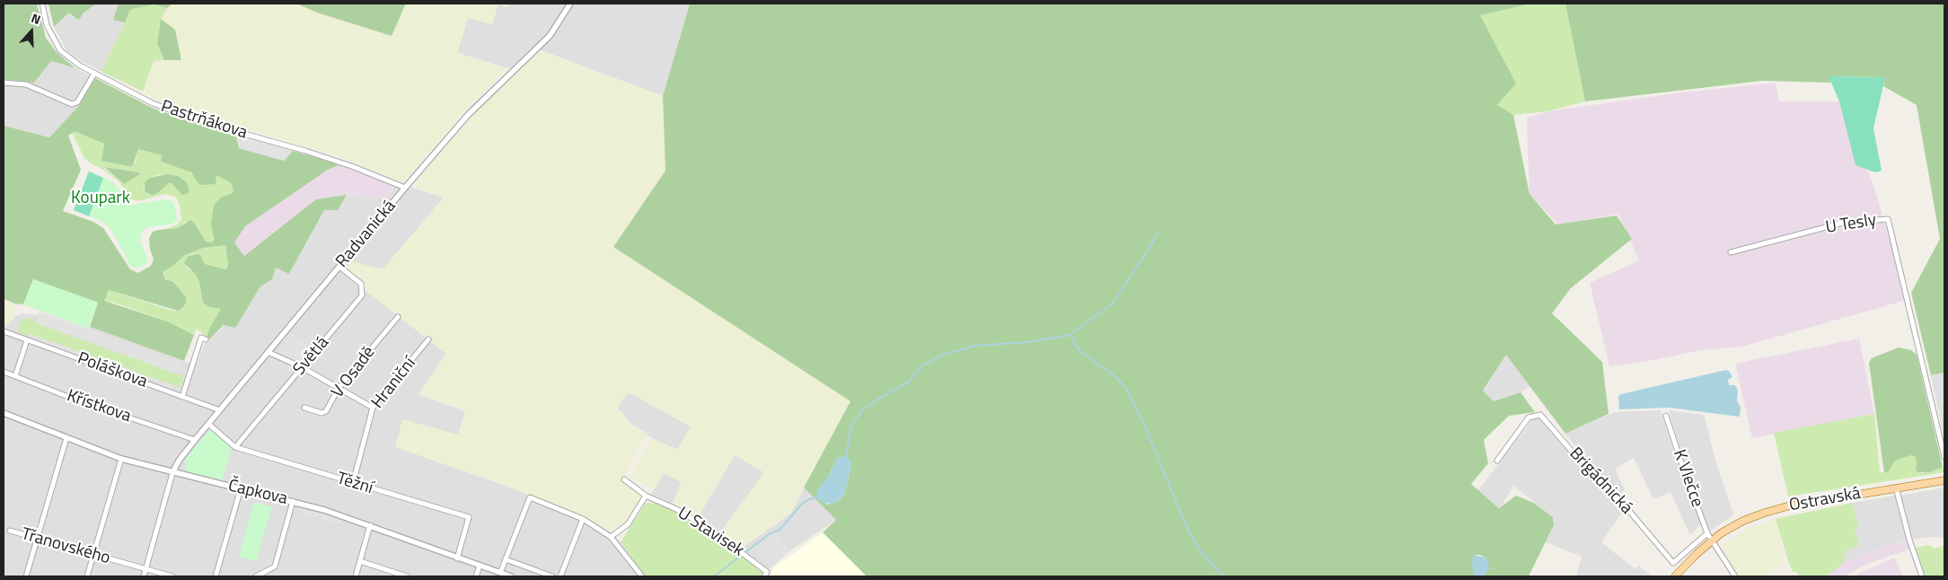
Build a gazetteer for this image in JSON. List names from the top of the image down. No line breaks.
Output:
{"streets":{"main road":["Ostravská"],"street":["Pastrňákova","U Tesly","Radvanická","Světlá","Poláškova","V Osadě","Hraniční","Křístkova","K Vlečce","Brigádnická","Těžní","Čapkova","U Stavisek","Třanovského"]},"crossings":[["Pastrňákova","Radvanická"],["Radvanická","Světlá"],["Radvanická","Poláškova"],["Radvanická","Křístkova"],["Radvanická","Těžní"],["Radvanická","Čapkova"],["Světlá","Těžní"],["Hraniční","Těžní"],["K Vlečce","Brigádnická"],["K Vlečce","Ostravská"],["Těžní","Čapkova"]],"parks":["Koupark"],"north":"top"}
